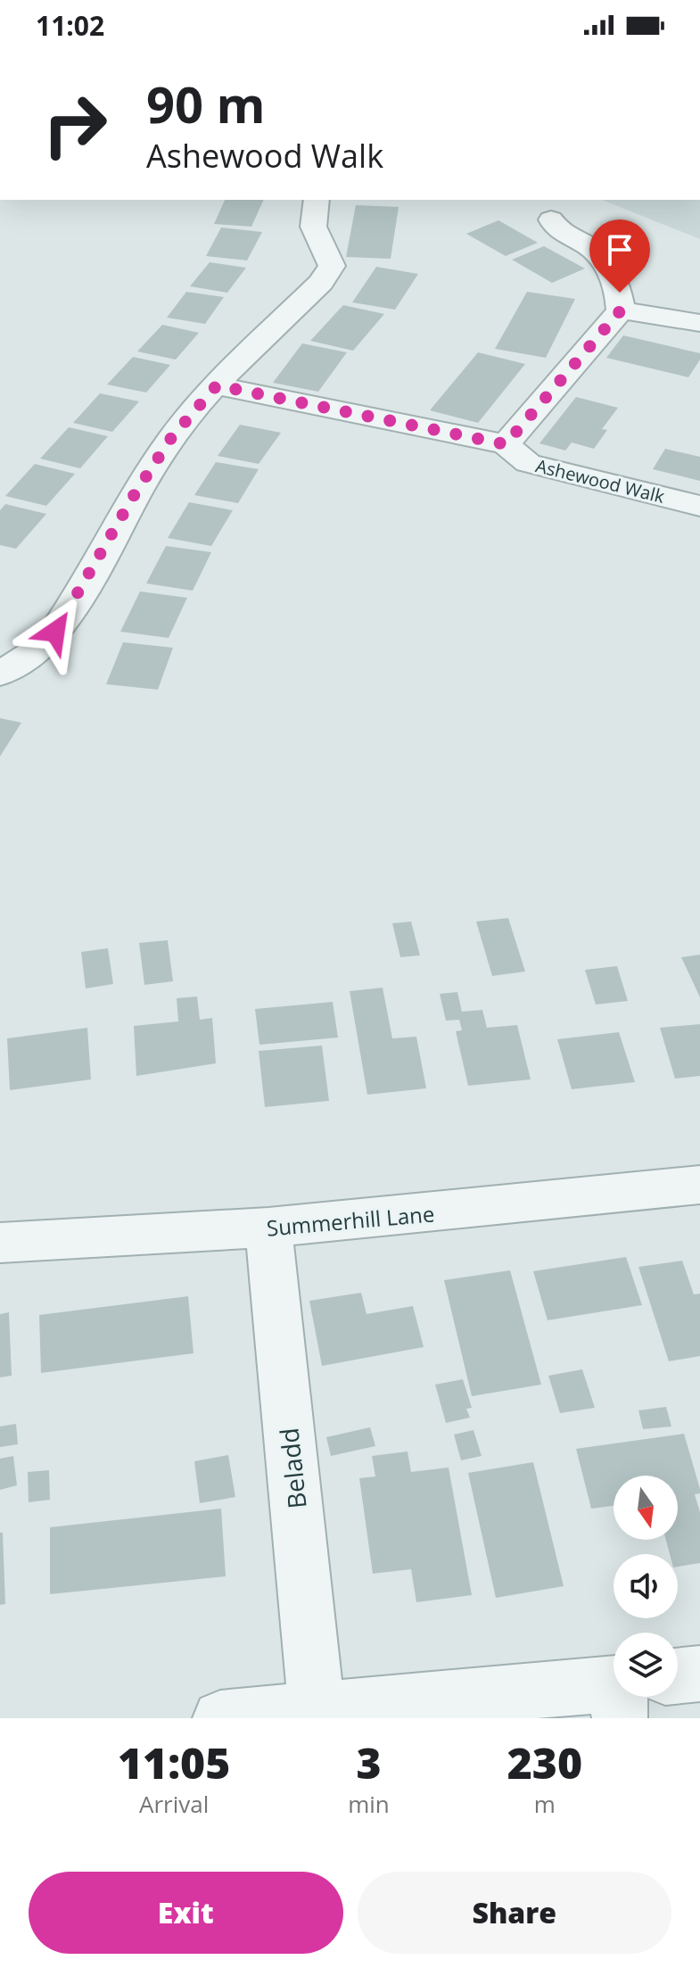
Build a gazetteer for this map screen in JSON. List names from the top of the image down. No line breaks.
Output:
{"streets":{"street":["Ashewood Walk","Summerhill Lane","Beladd"]},"crossings":[["Summerhill Lane","Beladd"]],"north":"bottom","page":{"status":"11:02","turn":["90 m","Ashewood Walk"],"eta":["11:05","Arrival","3","min","230","m"],"buttons":["Exit","Share"]}}
